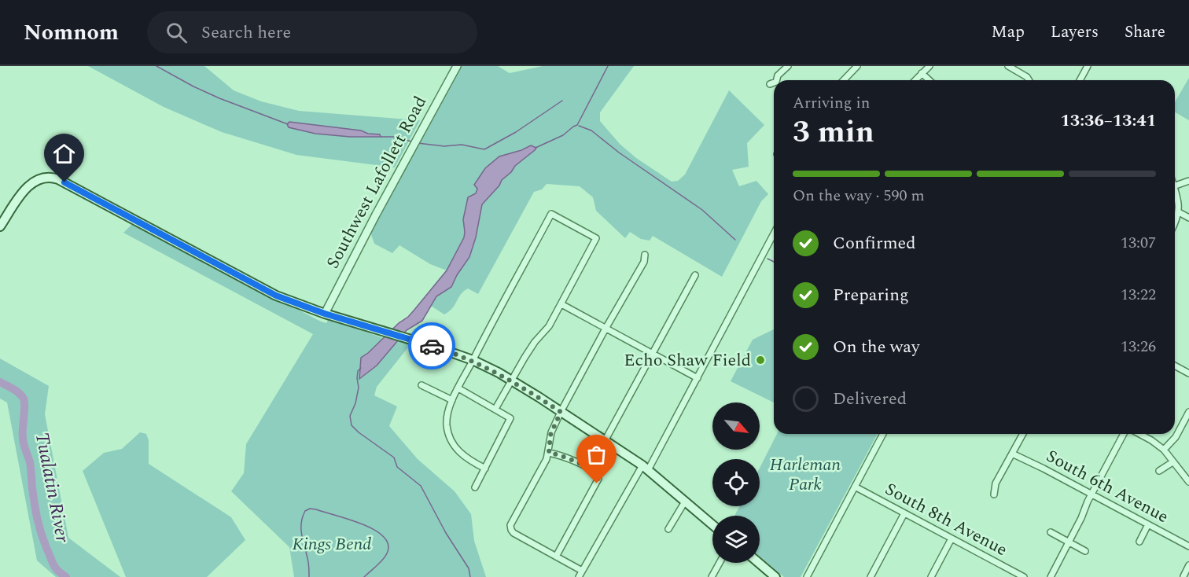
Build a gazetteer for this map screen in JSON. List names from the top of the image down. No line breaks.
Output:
{"streets":{"street":["Southwest Lafollett Road","South 6th Avenue","South 8th Avenue"]},"water":["Tualatin River"],"parks":["Harleman Park","Kings Bend"],"places":["Echo Shaw Field"],"north":"bottom right","page":{"header":"Nomnom","search":"Search here","nav":["Map","Layers","Share"],"heading":["3 min","Arriving in","13:36–13:41"],"bar":"On the way · 590 m","list":[["Confirmed","13:07"],["Preparing","13:22"],["On the way","13:26"],"Delivered"]}}
